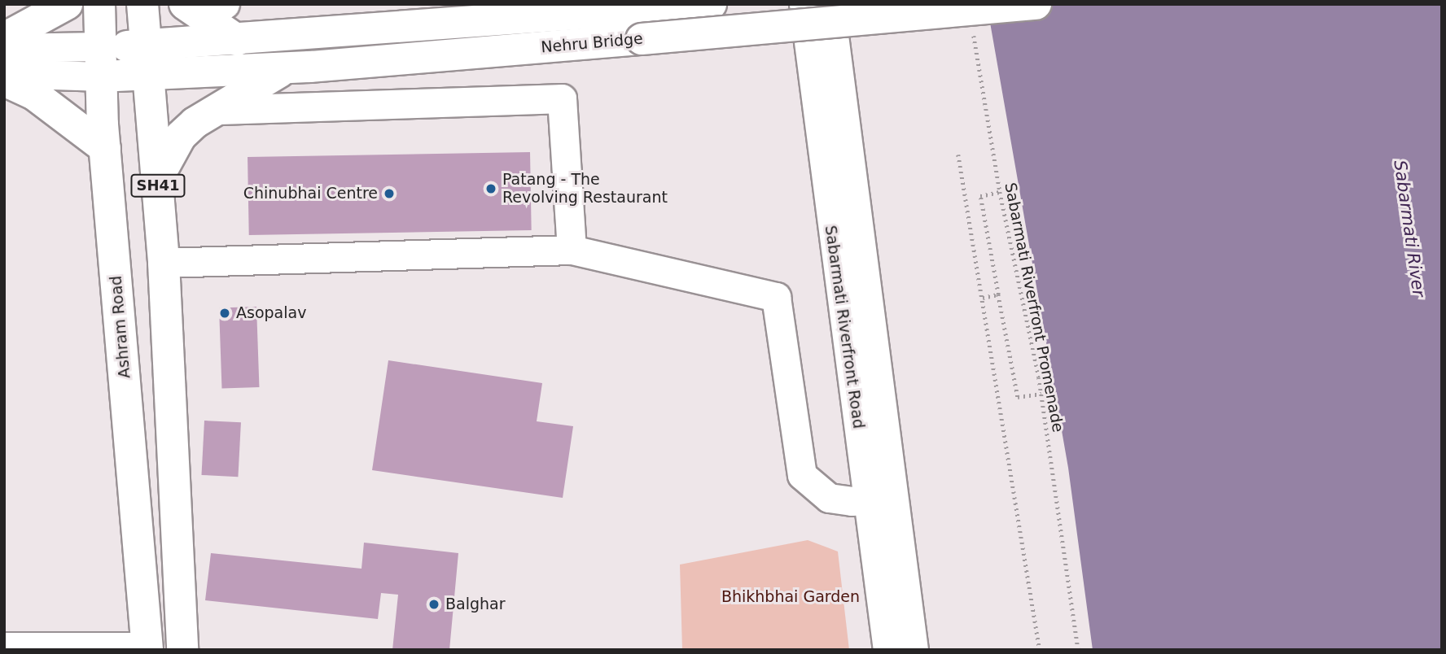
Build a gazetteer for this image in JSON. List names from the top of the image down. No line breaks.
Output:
{"streets":{"main road":["Nehru Bridge","SH41","Ashram Road"],"street":["Sabarmati Riverfront Road"],"path":["Sabarmati Riverfront Promenade"]},"crossings":[["Nehru Bridge","SH41"]],"water":["Sabarmati River"],"parks":["Bhikhbhai Garden"],"places":["Patang - The Revolving Restaurant","Chinubhai Centre","Asopalav","Balghar"]}
